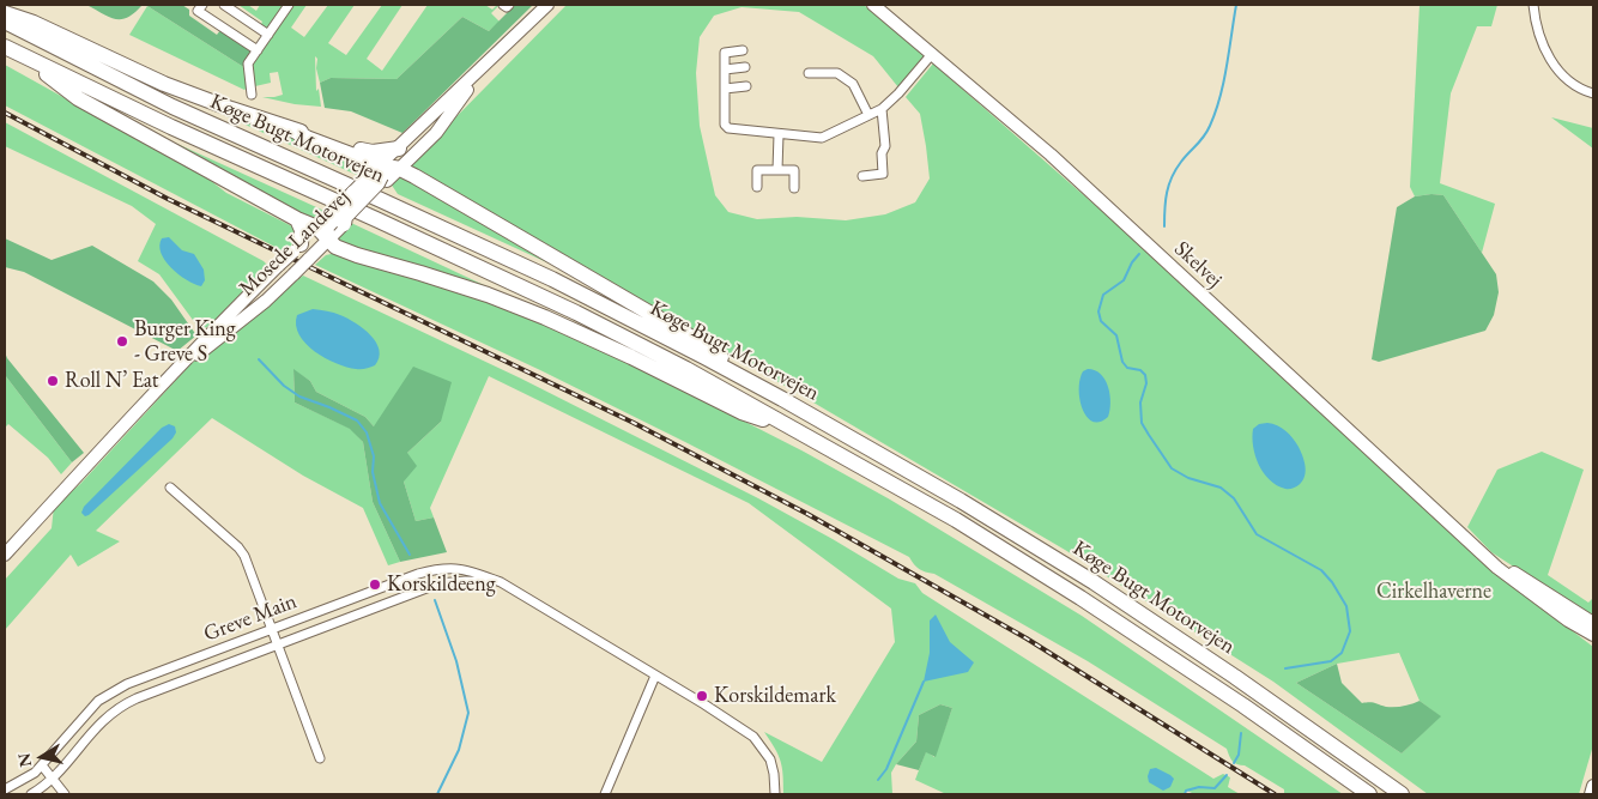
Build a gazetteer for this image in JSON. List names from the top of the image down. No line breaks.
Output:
{"streets":{"highway":["Køge Bugt Motorvejen"],"street":["Mosede Landevej","Skelvej","Greve Main"]},"parks":["Cirkelhaverne"],"places":["Burger King - Greve S","Roll N’ Eat","Korskildeeng","Korskildemark"],"north":"left"}
